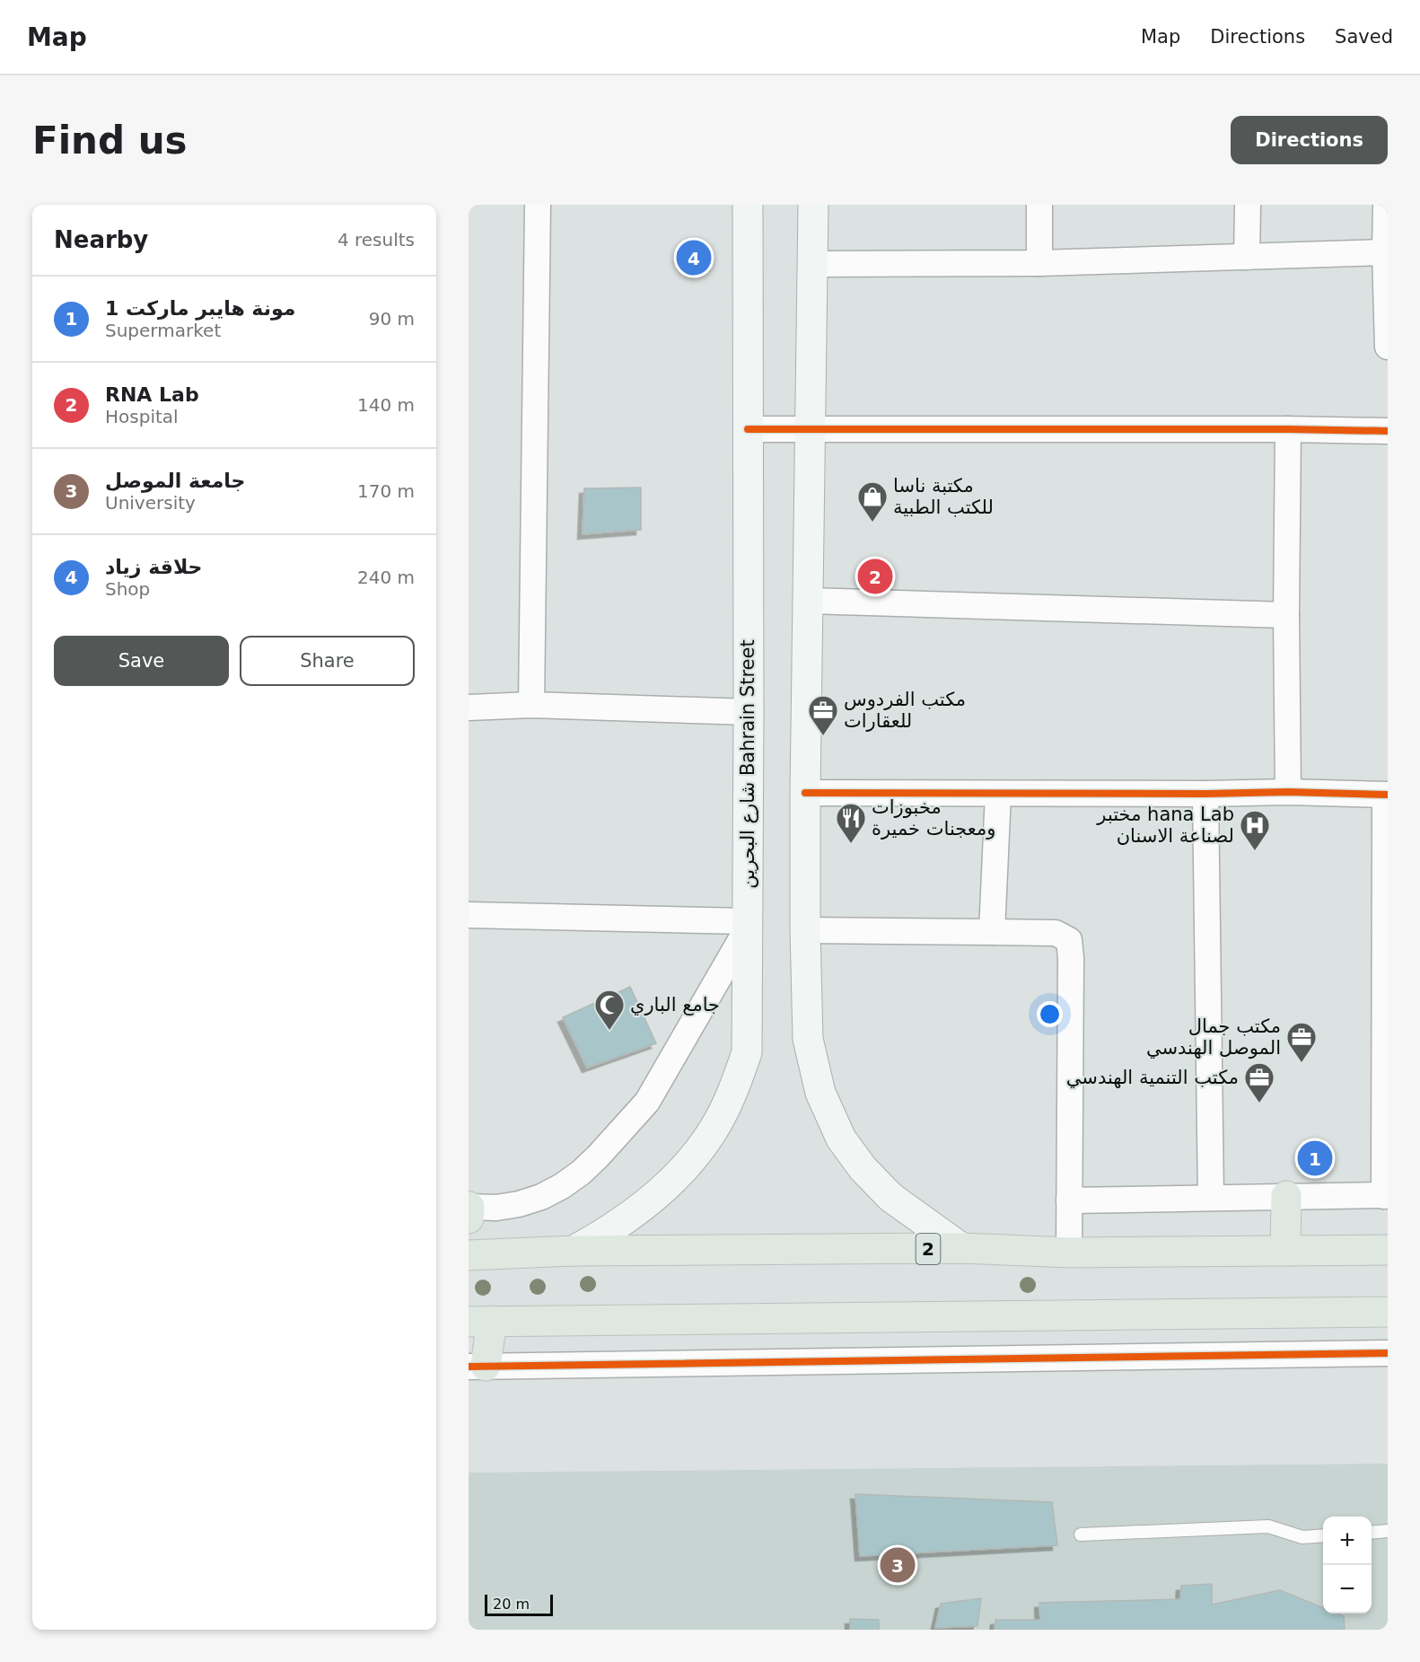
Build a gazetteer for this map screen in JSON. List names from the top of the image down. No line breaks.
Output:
{"streets":{"highway":["2"],"main road":["شارع البحرين Bahrain Street"]},"crossings":[["شارع البحرين Bahrain Street","2"]],"places":{"shop":["مكتبة ناسا للكتب الطبية"],"office":["مكتب الفردوس للعقارات","مكتب جمال الموصل الهندسي","مكتب التنمية الهندسي"],"restaurant":["مخبوزات ومعجنات خميرة"],"hospital":["مختبر hana Lab لصناعة الاسنان"],"mosque":["جامع الباري"]},"scale_bar":"20 m","page":{"header":"Map","nav":["Map","Directions","Saved"],"buttons":["Directions",["Save","Share"]],"title":"Find us","heading":["Nearby","4 results"],"pins":["4","2","1","3"],"list":[{"mark":"1","name":"مونة هايبر ماركت 1","note":"Supermarket","value":"90 m"},{"mark":"2","name":"RNA Lab","note":"Hospital","value":"140 m"},{"mark":"3","name":"جامعة الموصل","note":"University","value":"170 m"},{"mark":"4","name":"حلاقة زياد","note":"Shop","value":"240 m"}],"map_buttons":["+","−"],"scale":"20 m"}}
